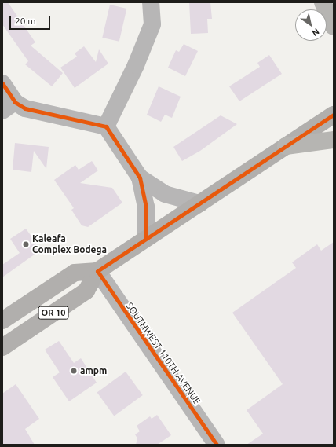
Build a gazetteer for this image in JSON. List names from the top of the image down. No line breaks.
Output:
{"streets":{"main road":["OR 10"],"street":["SOUTHWEST 110TH AVENUE"]},"crossings":[["OR 10","SOUTHWEST 110TH AVENUE"]],"places":["Kaleafa Complex Bodega","ampm"],"scale_bar":"20 m","north":"bottom right"}
